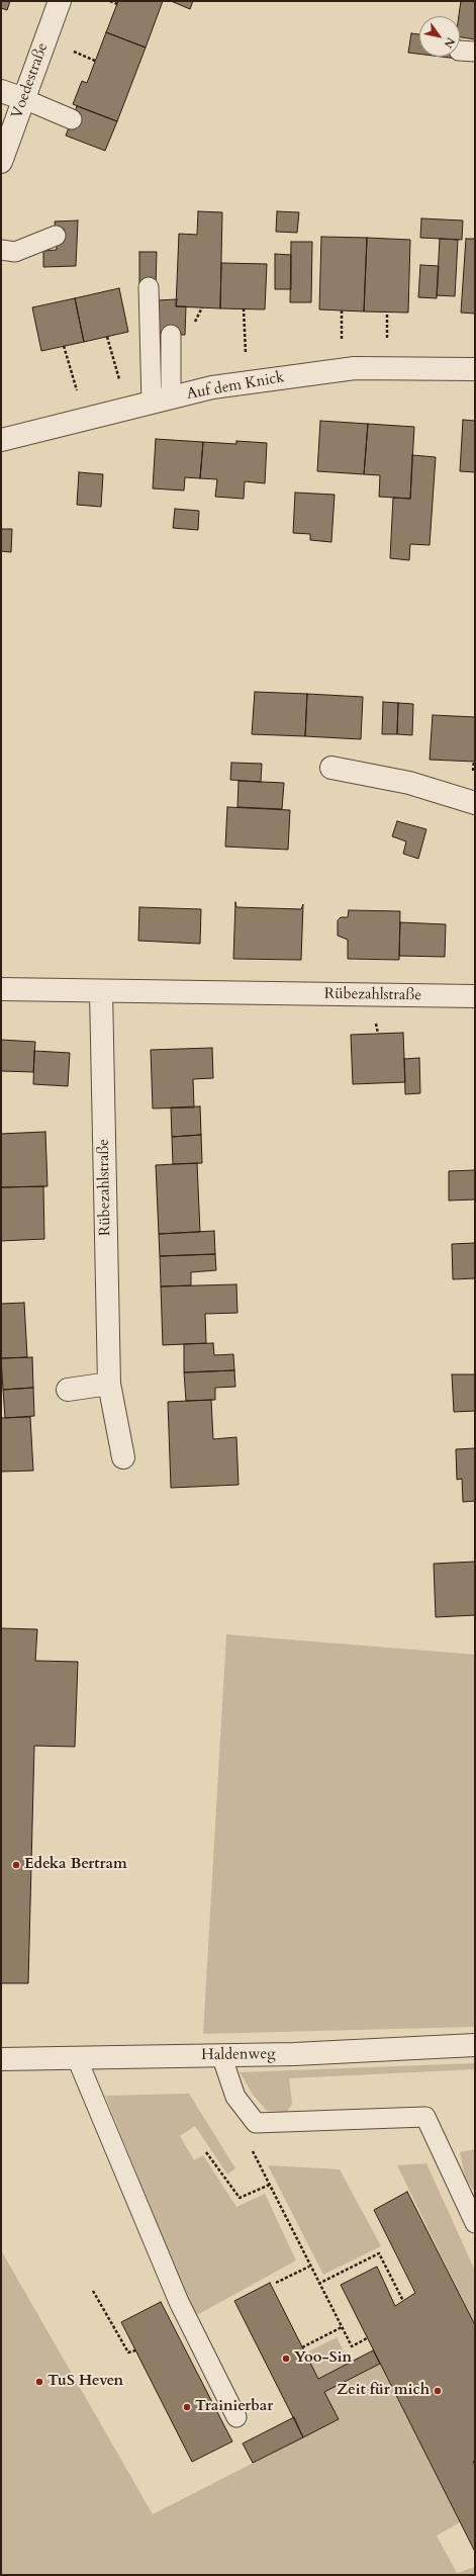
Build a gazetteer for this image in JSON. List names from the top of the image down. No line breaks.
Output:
{"streets":{"street":["Voedestraße","Auf dem Knick","Rübezahlstraße","Haldenweg"]},"places":["Edeka Bertram","Yoo-Sin","TuS Heven","Zeit für mich","Trainierbar"],"north":"bottom right"}
